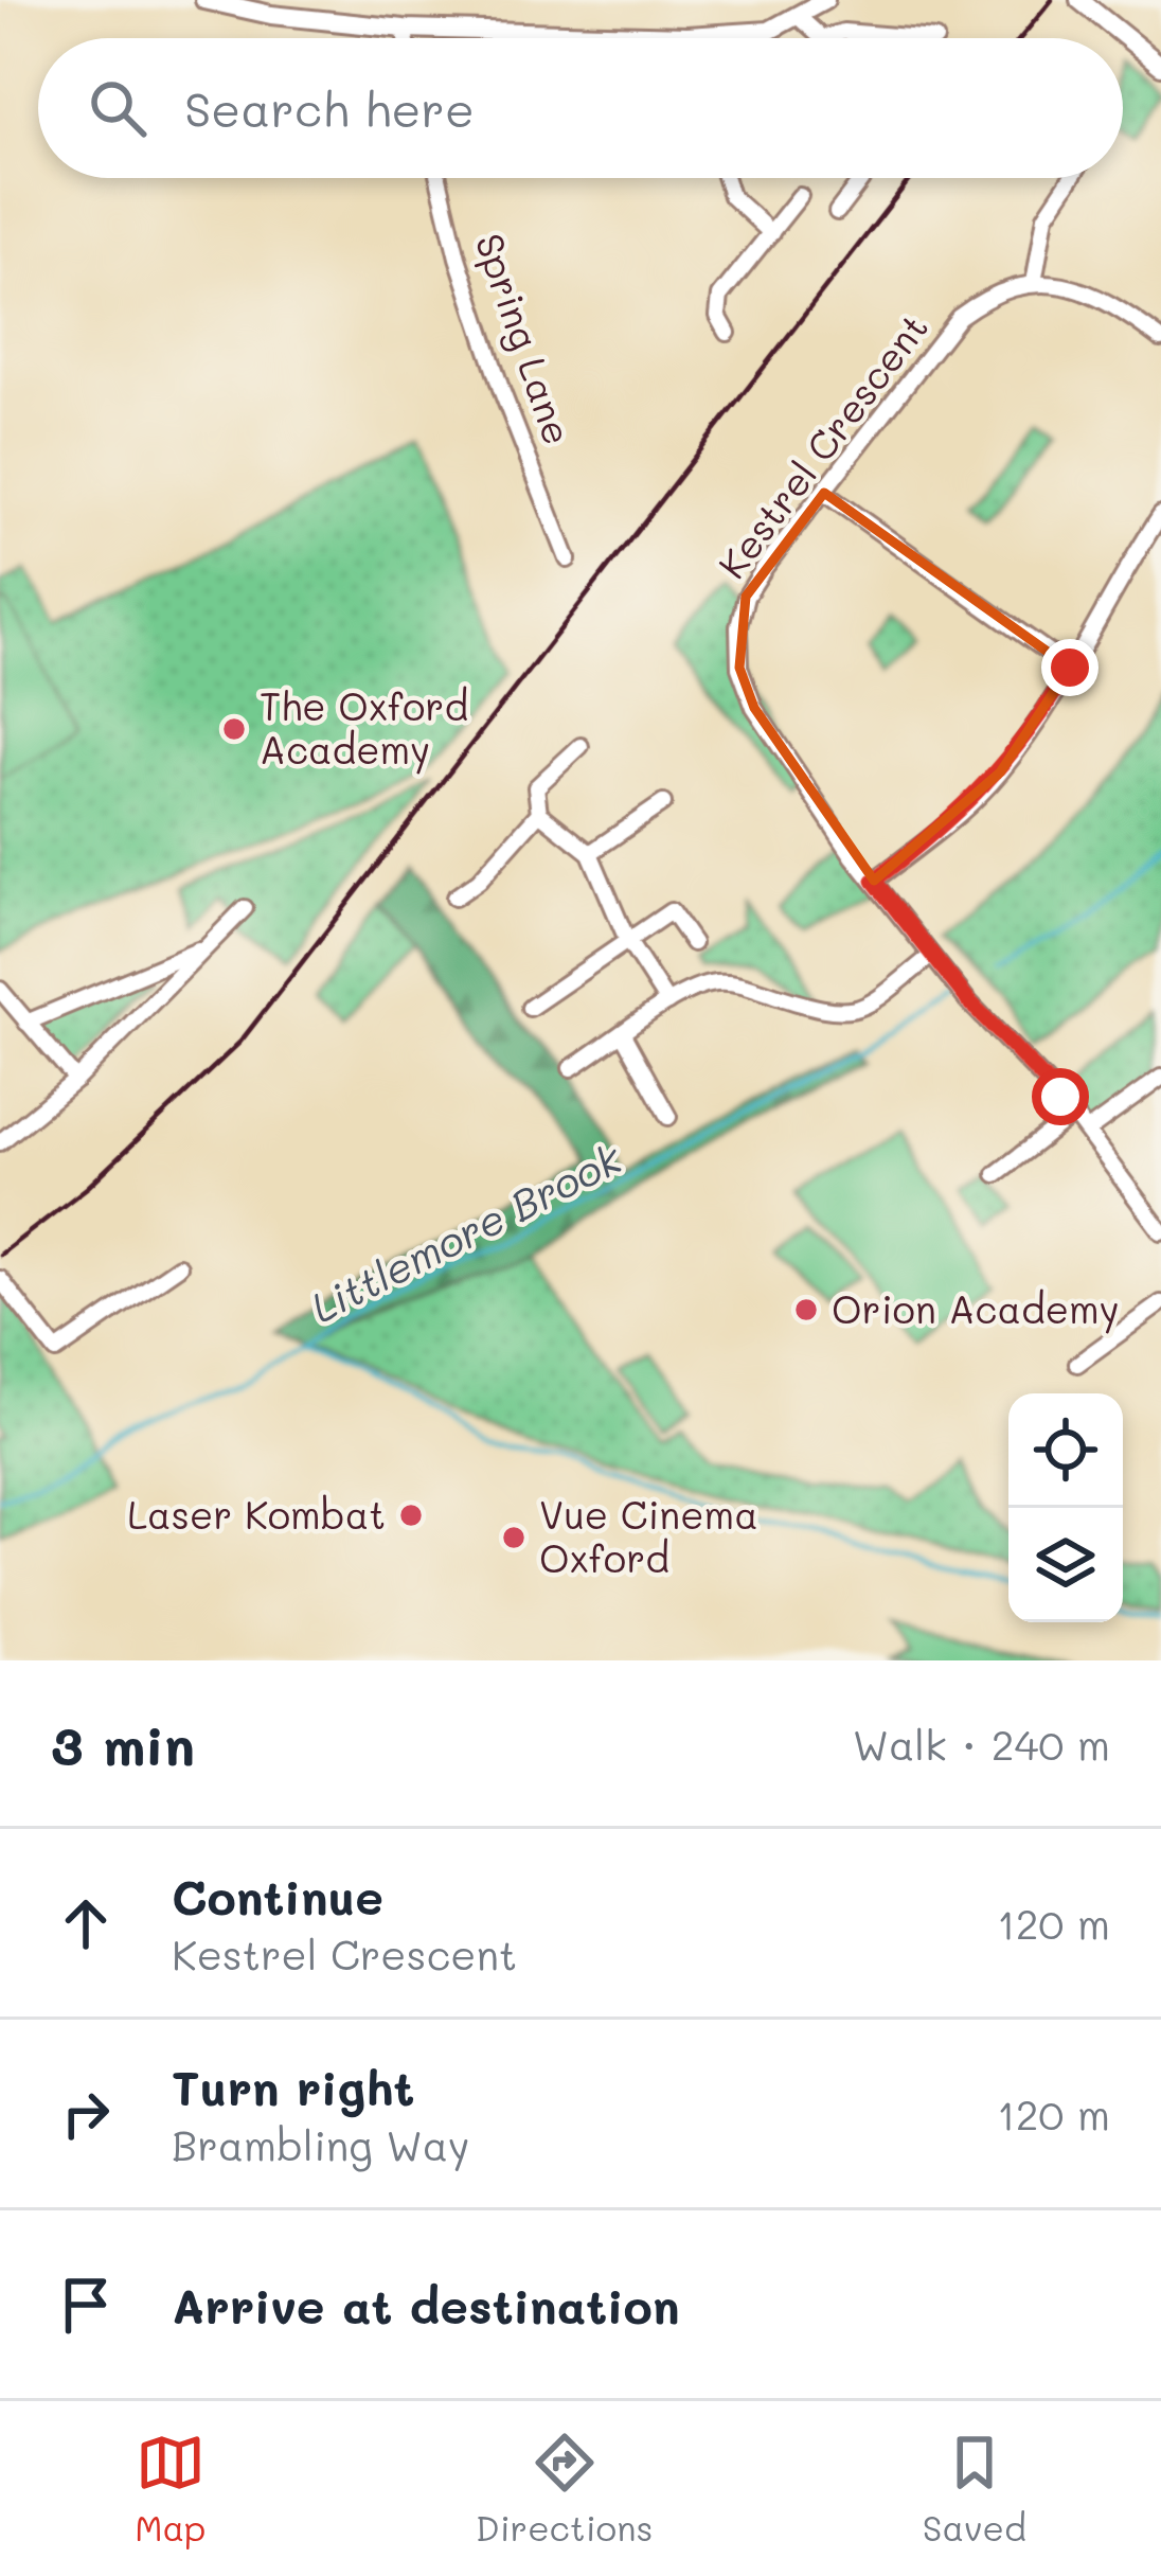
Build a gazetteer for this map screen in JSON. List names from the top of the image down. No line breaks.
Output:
{"streets":{"street":["Spring Lane","Kestrel Crescent"]},"water":["Littlemore Brook"],"places":["The Oxford Academy","Orion Academy","Laser Kombat","Vue Cinema Oxford"],"page":{"search":"Search here","heading":["3 min","Walk · 240 m"],"list":[["Continue","Kestrel Crescent","120 m"],["Turn right","Brambling Way","120 m"],"Arrive at destination"],"nav":["Map","Directions","Saved"]}}
